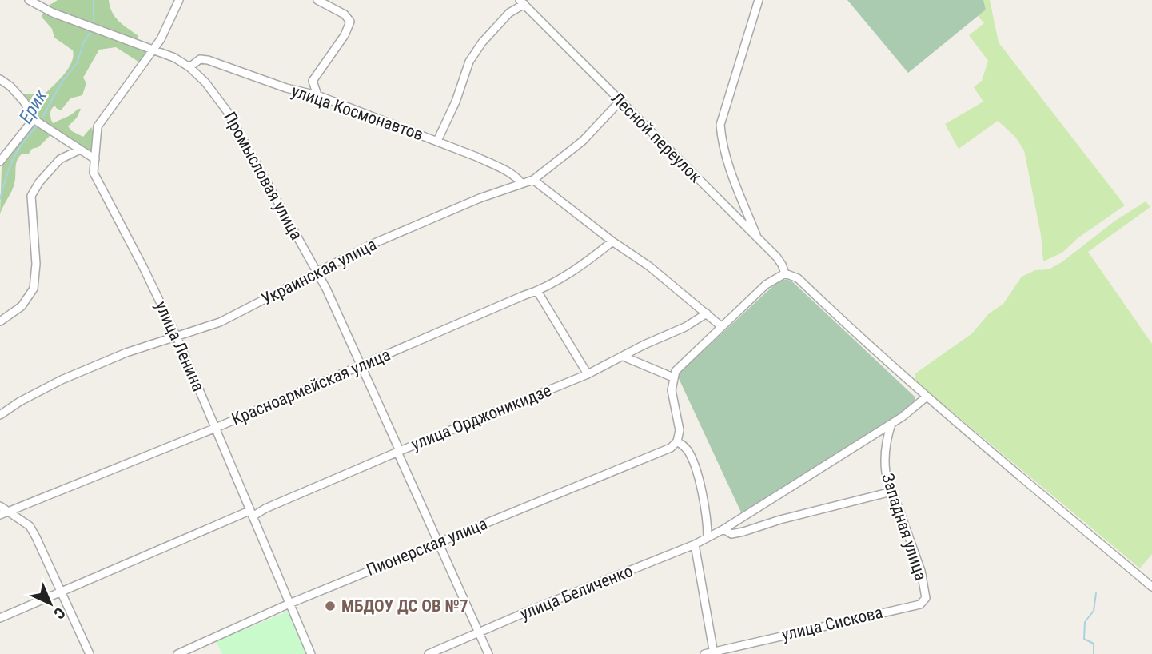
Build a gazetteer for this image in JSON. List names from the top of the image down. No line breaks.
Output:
{"streets":{"street":["улица Космонавтов","Лесной переулок","Промысловая улица","Украинская улица","улица Ленина","Красноармейская улица","улица Орджоникидзе","Западная улица","Пионерская улица","улица Беличенко","улица Сискова"]},"crossings":[["улица Космонавтов","Лесной переулок"],["улица Космонавтов","Промысловая улица"],["улица Космонавтов","Украинская улица"],["Лесной переулок","Украинская улица"],["Промысловая улица","Украинская улица"],["Промысловая улица","улица Ленина"],["Промысловая улица","Красноармейская улица"],["Промысловая улица","улица Орджоникидзе"],["Промысловая улица","Пионерская улица"],["Промысловая улица","улица Беличенко"],["Украинская улица","улица Ленина"],["улица Ленина","Красноармейская улица"],["улица Ленина","улица Орджоникидзе"],["улица Ленина","Пионерская улица"],["Западная улица","улица Беличенко"],["Западная улица","улица Сискова"]],"water":["Ерик"],"places":["МБДОУ ДС ОВ №7"],"north":"bottom right"}
